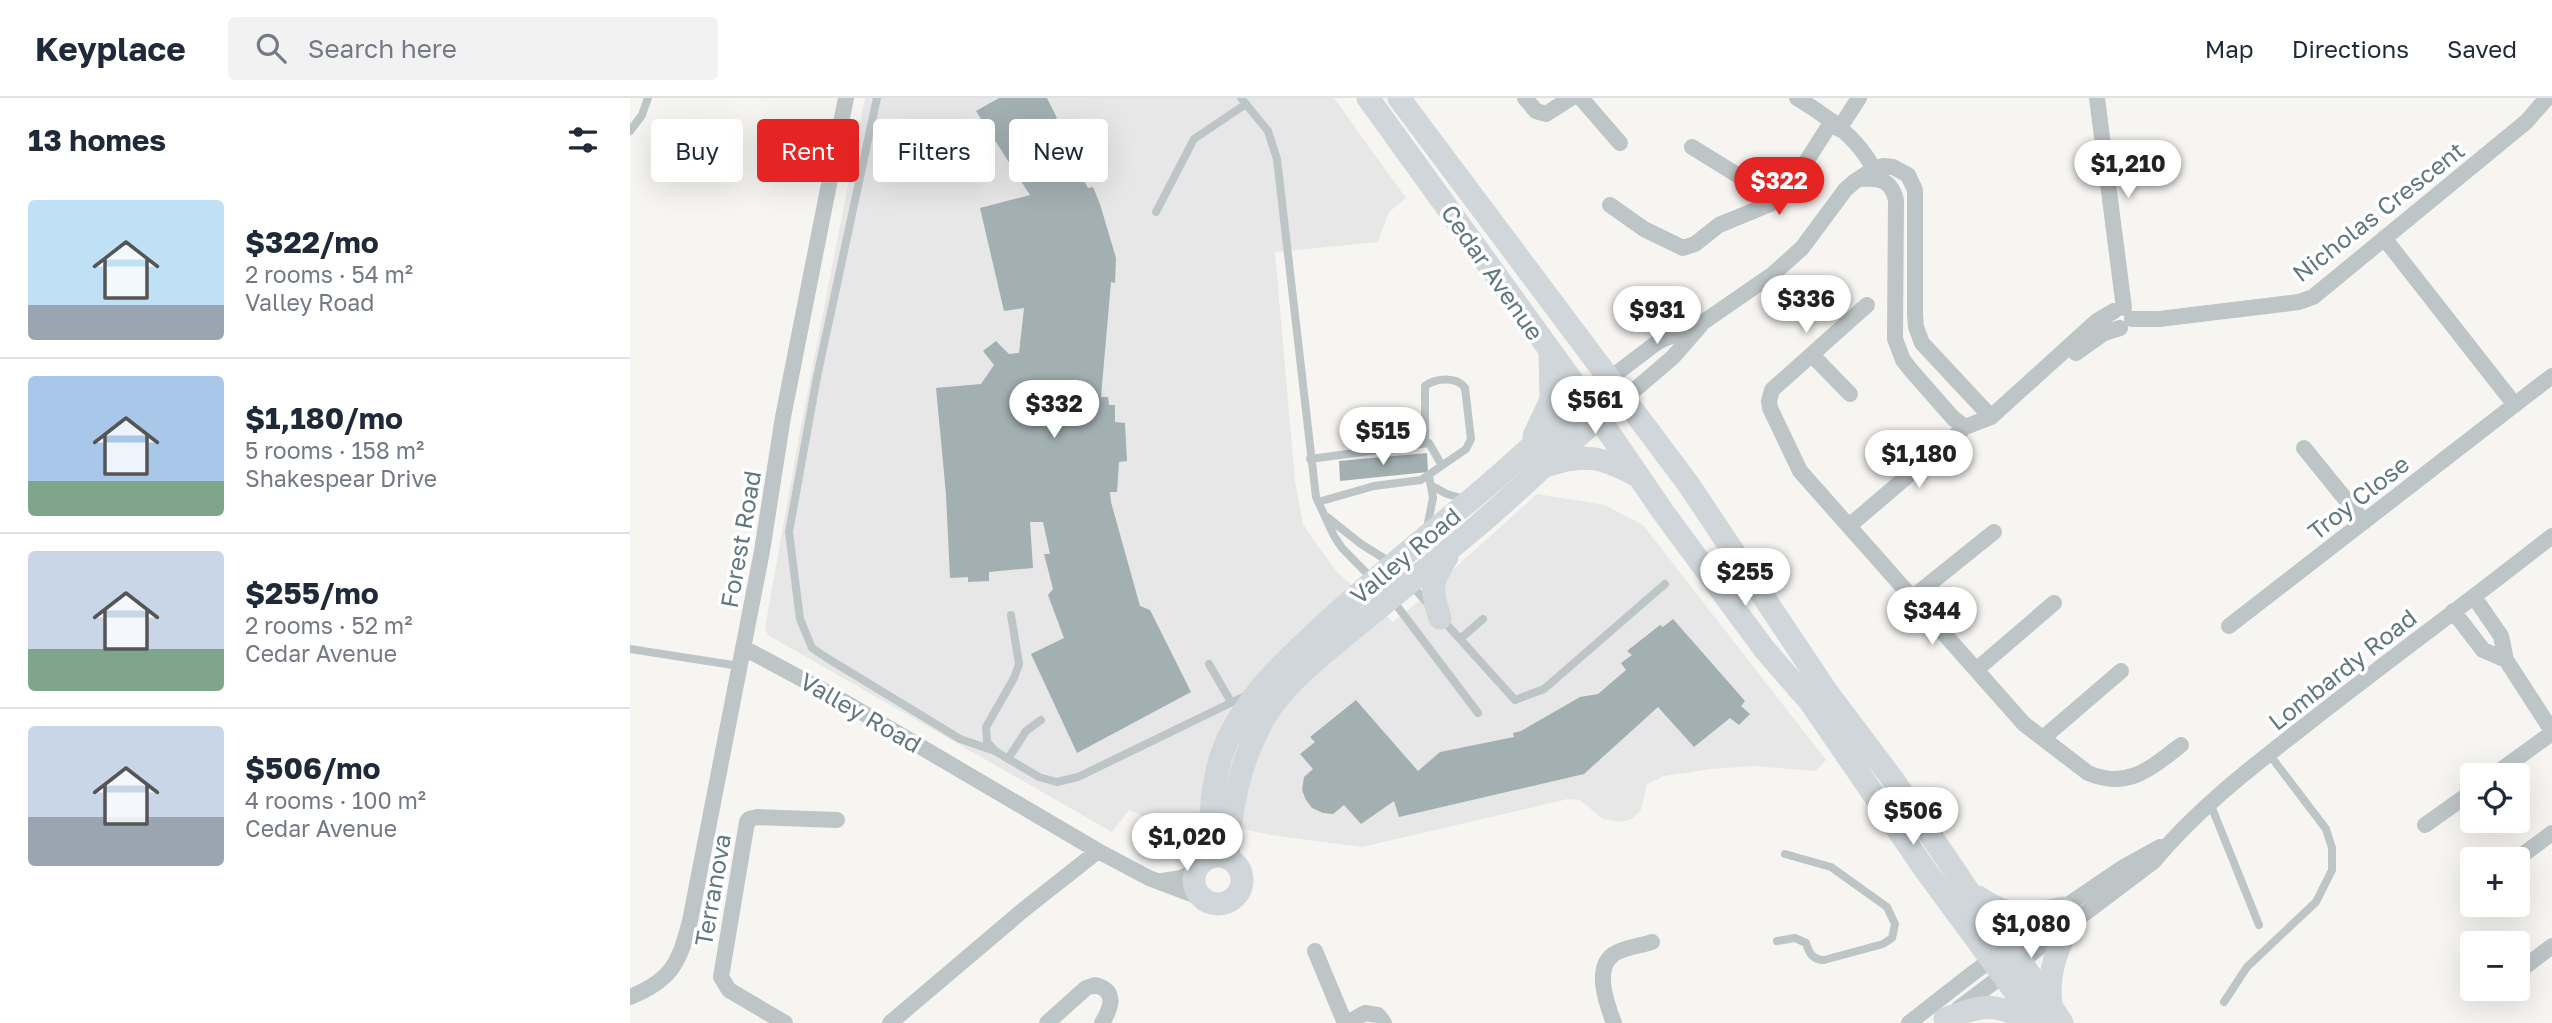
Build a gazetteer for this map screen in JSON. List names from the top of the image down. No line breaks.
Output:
{"streets":{"main road":["Cedar Avenue","Valley Road"],"street":["Nicholas Crescent","Troy Close","Forest Road","Lombardy Road","Terranova"]},"crossings":[["Cedar Avenue","Valley Road"],["Cedar Avenue","Lombardy Road"],["Forest Road","Valley Road"]],"page":{"header":"Keyplace","search":"Search here","nav":["Map","Directions","Saved"],"heading":"13 homes","chip":["Buy","Rent","Filters","New"],"price":["$1,210","$322","$336","$931","$561","$332","$515","$1,180","$255","$344","$506","$1,020","$1,080"],"list":[{"name":"$322/mo","note":"2 rooms · 54 m² · Valley Road"},{"name":"$1,180/mo","note":"5 rooms · 158 m² · Shakespear Drive"},{"name":"$255/mo","note":"2 rooms · 52 m² · Cedar Avenue"},{"name":"$506/mo","note":"4 rooms · 100 m² · Cedar Avenue"}],"map_buttons":["+","−"]}}
